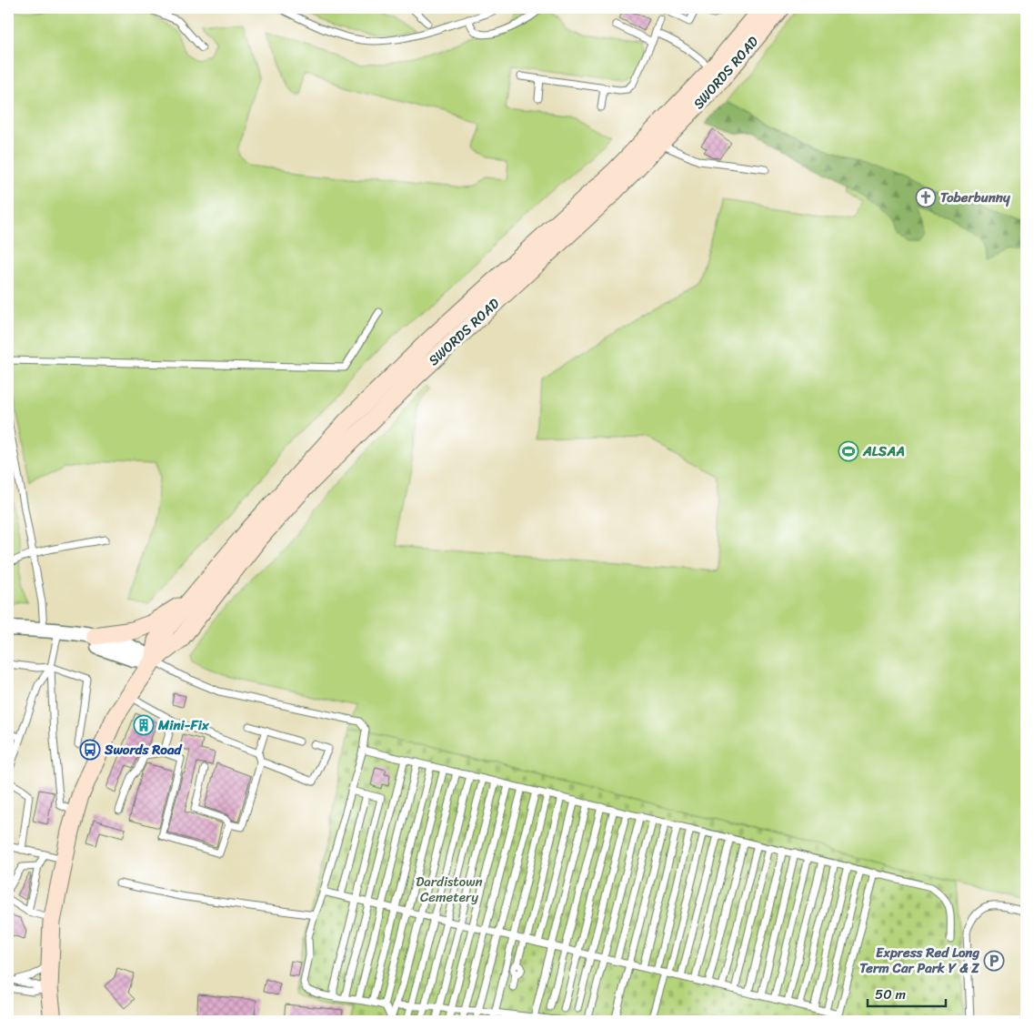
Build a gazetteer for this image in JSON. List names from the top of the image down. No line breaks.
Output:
{"streets":{"main road":["SWORDS ROAD"]},"parks":["Dardistown Cemetery"],"places":{"church":["Toberbunny"],"sports":["ALSAA"],"building":["Mini-Fix"],"bus stop":["Swords Road"],"parking":["Express Red Long Term Car Park Y & Z"]},"scale_bar":"50 m"}
